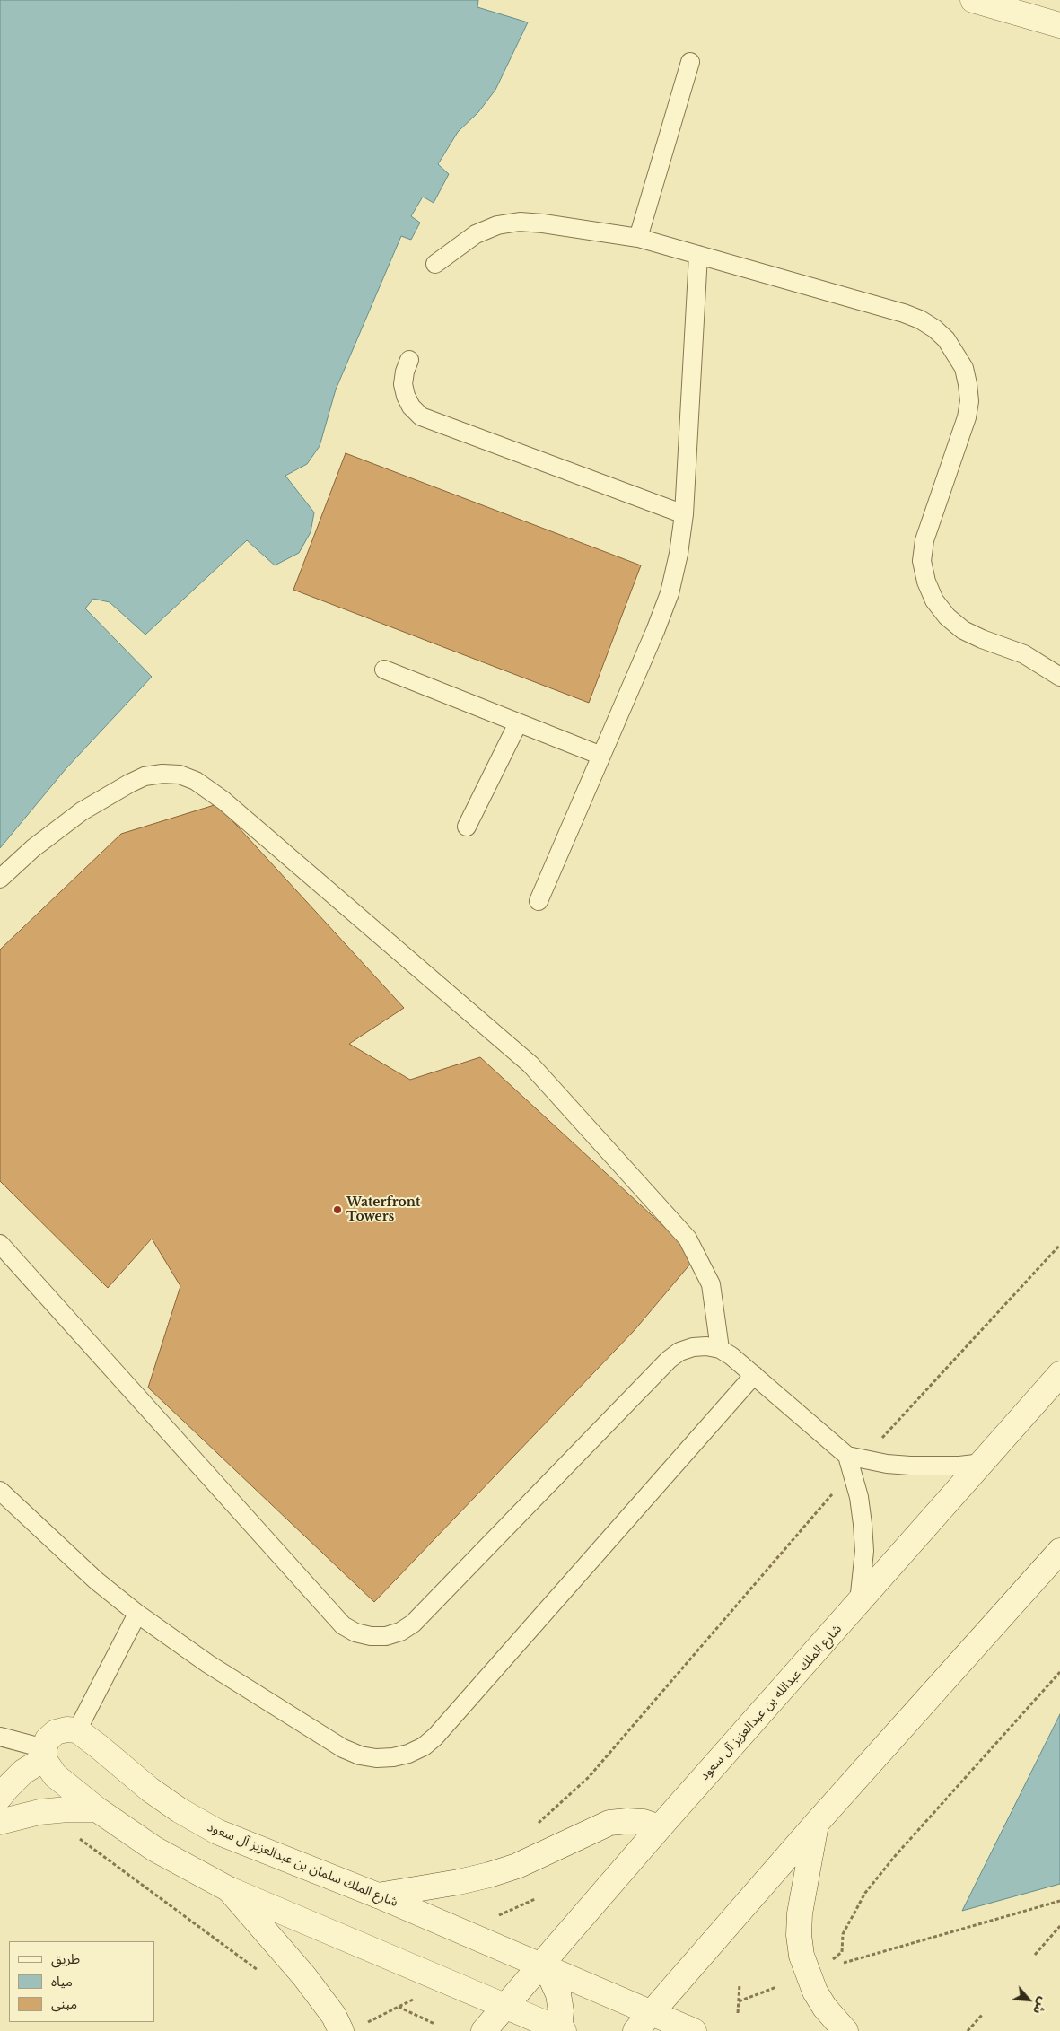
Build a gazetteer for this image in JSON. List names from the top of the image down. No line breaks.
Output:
{"streets":{"main road":["شارع الملك عبدالله بن عبدالعزيز آل سعود","شارع الملك سلمان بن عبدالعزيز آل سعود"]},"crossings":[["شارع الملك عبدالله بن عبدالعزيز آل سعود","شارع الملك سلمان بن عبدالعزيز آل سعود"]],"places":["Waterfront Towers"],"legend":["طريق","مياه","مبنى"],"north":"bottom right"}
